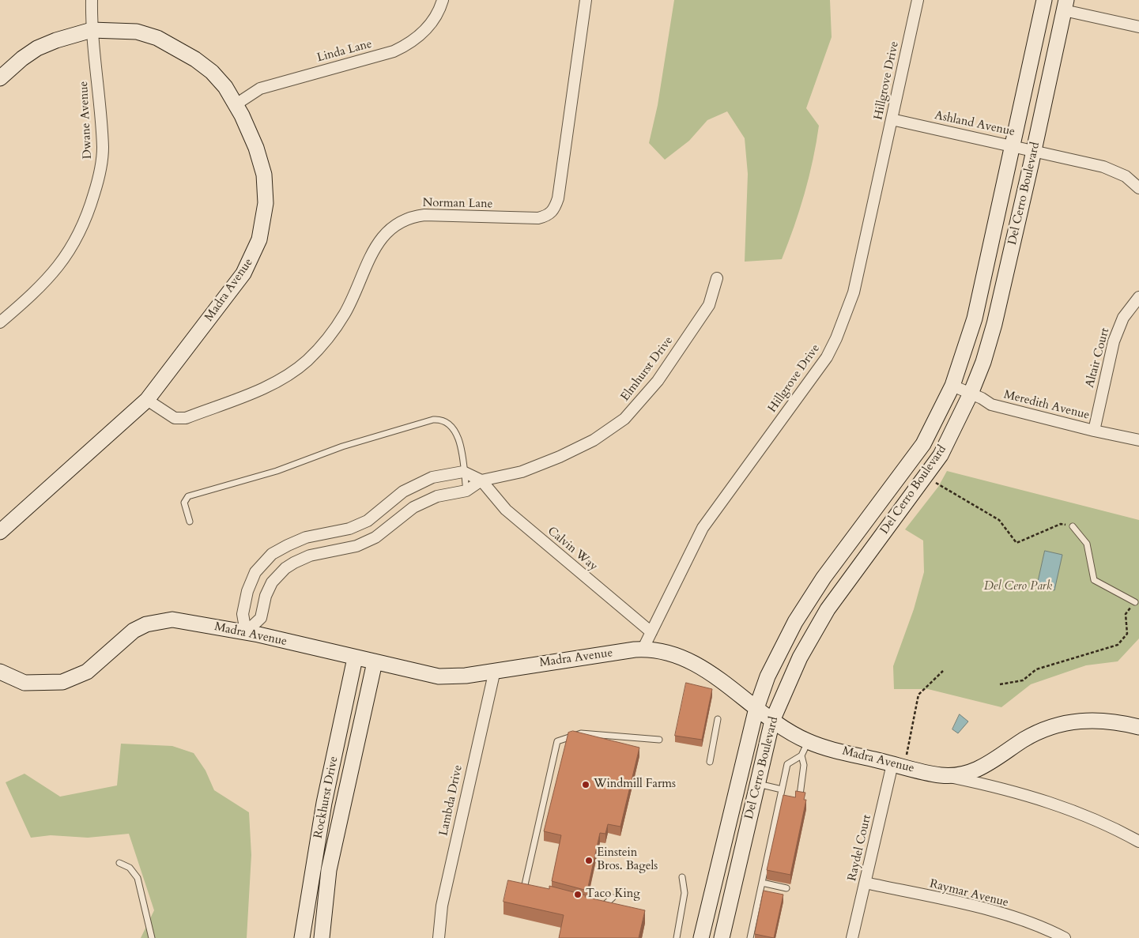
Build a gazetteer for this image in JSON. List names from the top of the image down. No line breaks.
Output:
{"streets":{"street":["Linda Lane","Hillgrove Drive","Dwane Avenue","Ashland Avenue","Del Cerro Boulevard","Norman Lane","Madra Avenue","Altair Court","Elmhurst Drive","Meredith Avenue","Calvin Way","Rockhurst Drive","Lambda Drive","Raydel Court","Raymar Avenue"]},"crossings":[["Linda Lane","Madra Avenue"],["Hillgrove Drive","Ashland Avenue"],["Hillgrove Drive","Madra Avenue"],["Hillgrove Drive","Calvin Way"],["Dwane Avenue","Madra Avenue"],["Ashland Avenue","Del Cerro Boulevard"],["Del Cerro Boulevard","Madra Avenue"],["Del Cerro Boulevard","Meredith Avenue"],["Norman Lane","Madra Avenue"],["Madra Avenue","Elmhurst Drive"],["Madra Avenue","Rockhurst Drive"],["Madra Avenue","Lambda Drive"],["Madra Avenue","Raydel Court"],["Altair Court","Meredith Avenue"],["Elmhurst Drive","Calvin Way"],["Raydel Court","Raymar Avenue"]],"parks":["Del Cero Park"],"places":["Windmill Farms","Einstein Bros. Bagels","Taco King"]}
